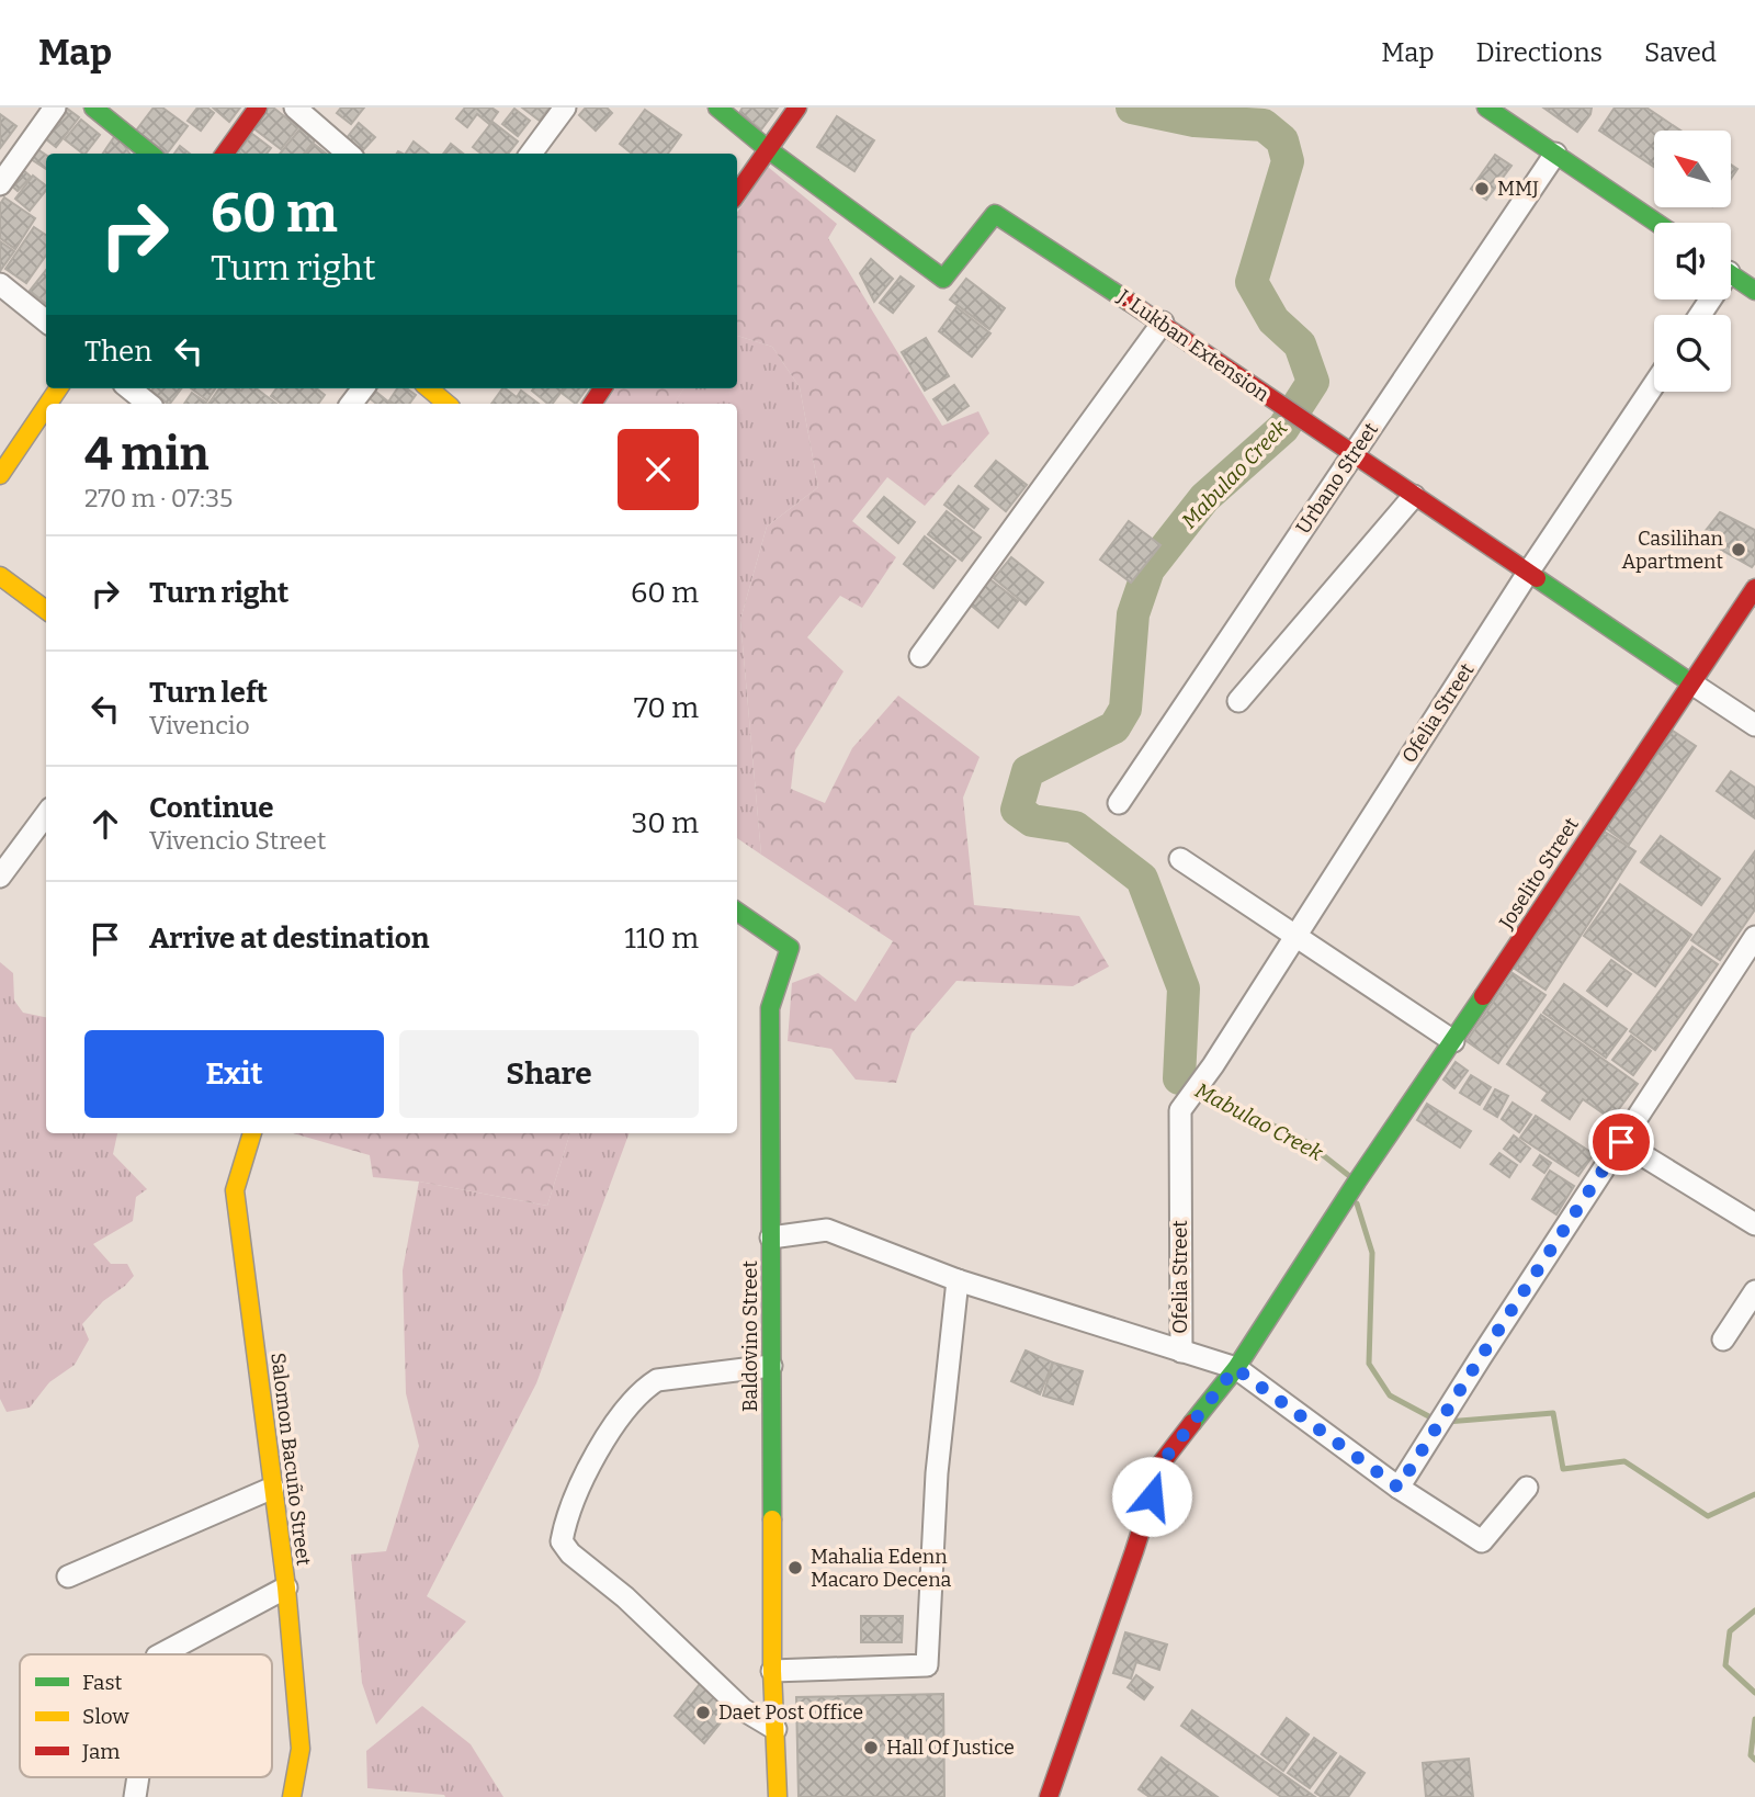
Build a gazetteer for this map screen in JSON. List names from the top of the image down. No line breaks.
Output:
{"streets":{"street":["J. Lukban Extension","Urbano Street","Ofelia Street","Joselito Street","Baldovino Street","Salomon Bacuño Street"]},"crossings":[["J. Lukban Extension","Urbano Street"],["J. Lukban Extension","Ofelia Street"],["J. Lukban Extension","Joselito Street"]],"water":["Mabulao Creek"],"places":["MMJ","Casilihan Apartment","Mahalia Edenn Macaro Decena","Daet Post Office","Hall Of Justice"],"legend":["Fast","Slow","Jam"],"north":"top left","page":{"header":"Map","nav":["Map","Directions","Saved"],"turn":["60 m","Turn right"],"then":"Then","heading":["4 min","270 m · 07:35"],"list":[{"name":"Turn right","value":"60 m"},{"name":"Turn left","note":"Vivencio","value":"70 m"},{"name":"Continue","note":"Vivencio Street","value":"30 m"},{"name":"Arrive at destination","value":"110 m"}],"buttons":["Exit","Share"]}}
